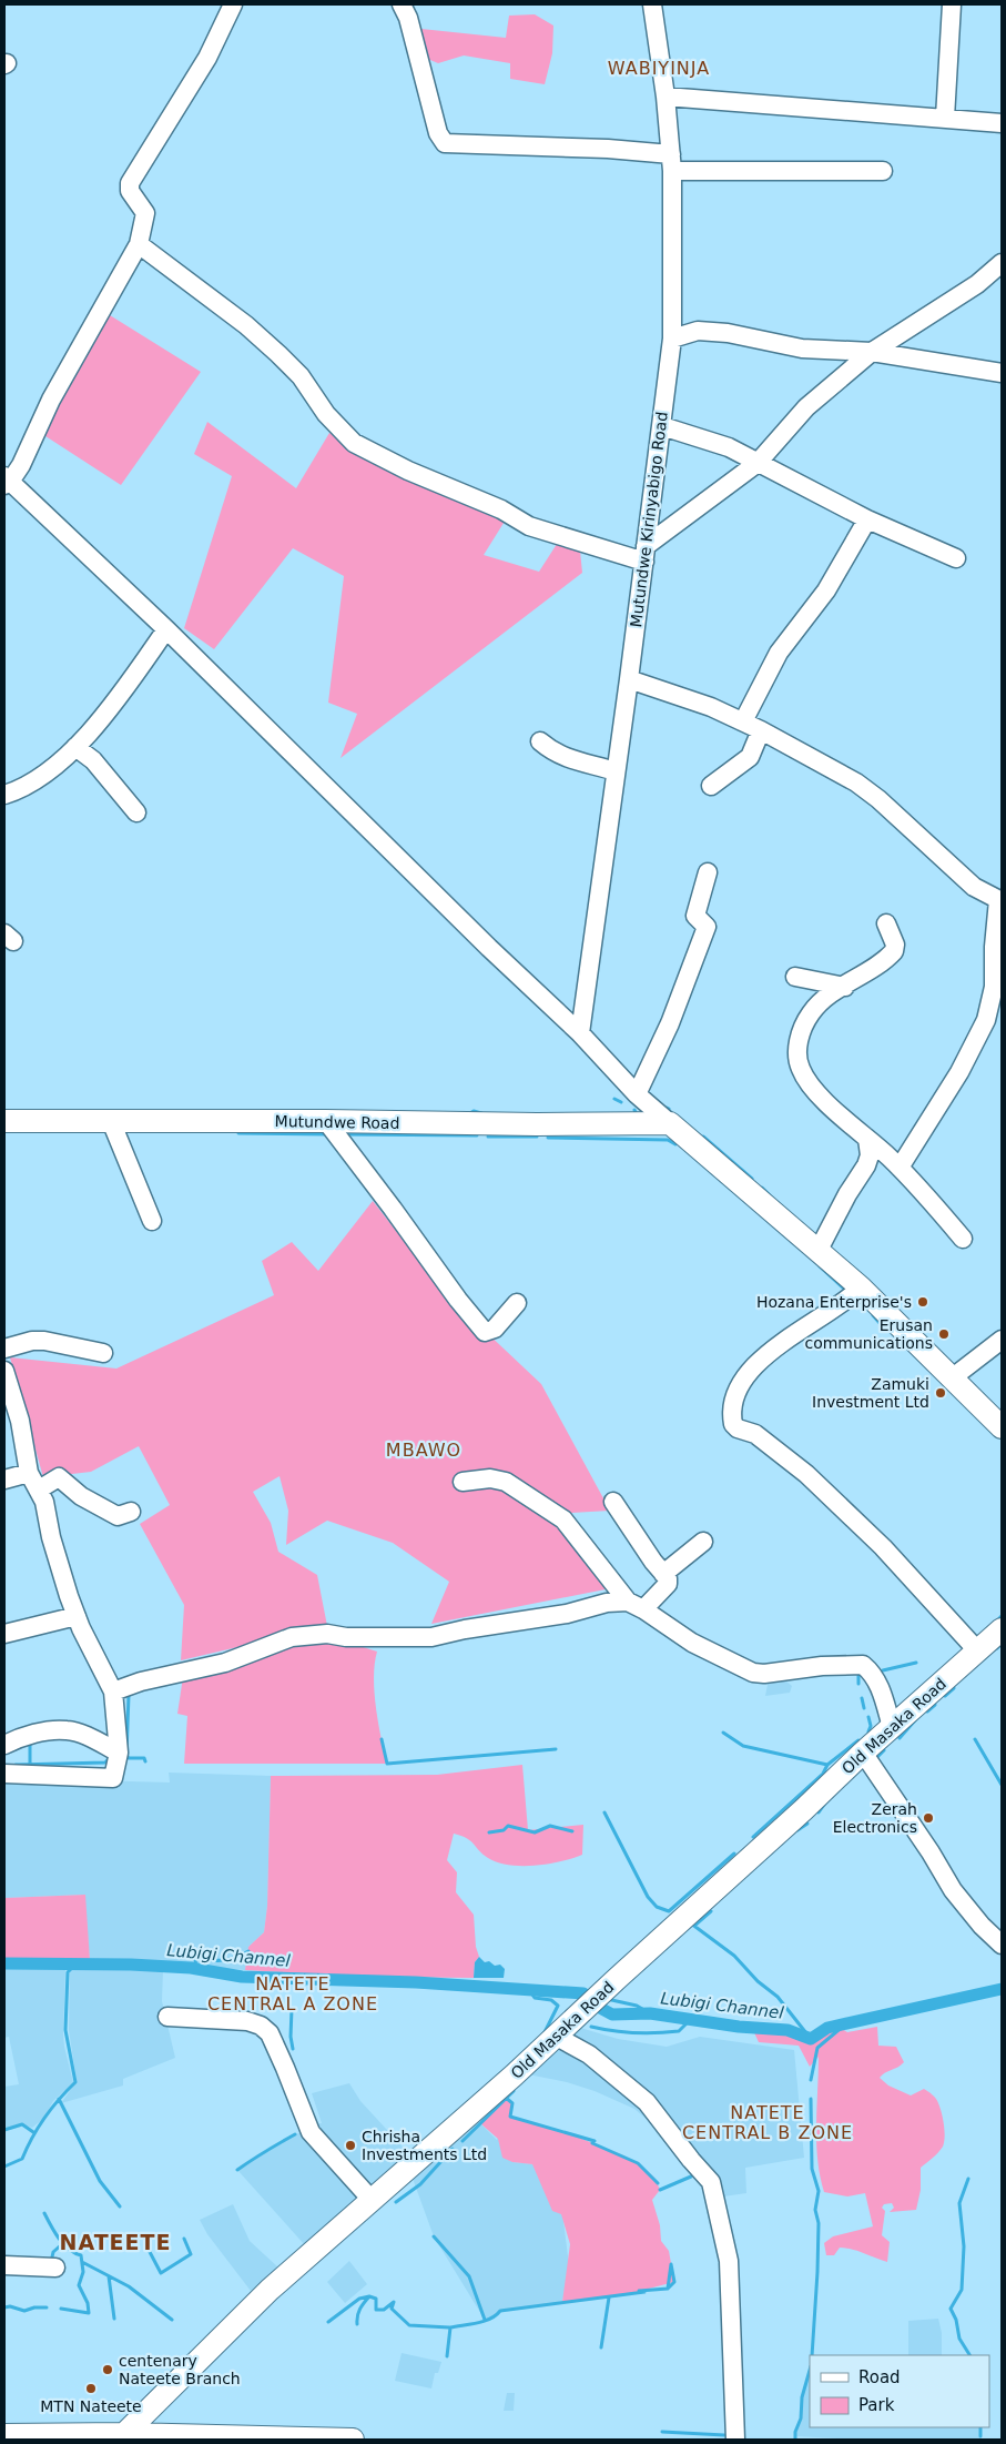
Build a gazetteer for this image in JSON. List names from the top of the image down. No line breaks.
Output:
{"streets":{"main road":["Mutundwe Road","Old Masaka Road"],"street":["Mutundwe Kirinyabigo Road"]},"districts":["WABIYINJA","MBAWO","NATETE CENTRAL A ZONE","NATETE CENTRAL B ZONE","NATEETE"],"water":["Lubigi Channel"],"places":["Hozana Enterprise's","Erusan communications","Zamuki Investment Ltd","Zerah Electronics","Chrisha Investments Ltd","centenary Nateete Branch","MTN Nateete"],"legend":["Road","Park"]}
